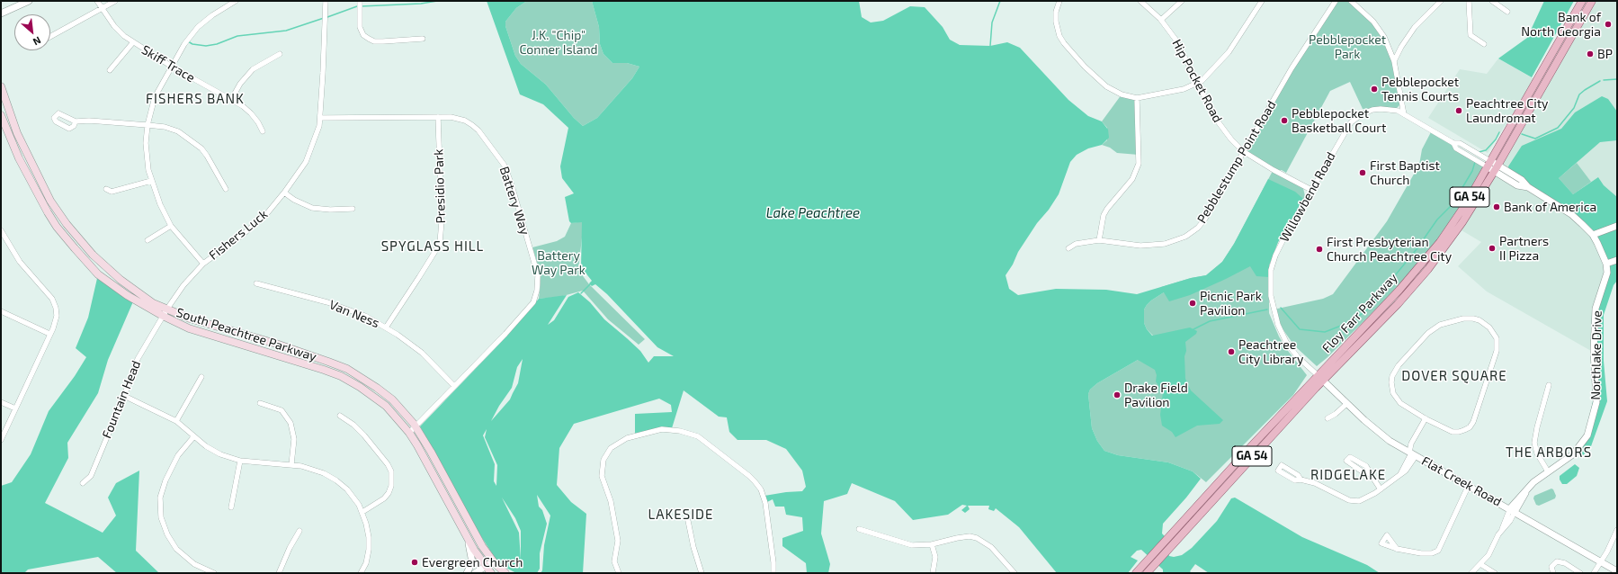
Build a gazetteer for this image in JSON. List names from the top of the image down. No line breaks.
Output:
{"streets":{"main road":["GA 54","Floy Farr Parkway","South Peachtree Parkway"],"street":["Skiff Trace","Hip Pocket Road","Pebblestump Point Road","Presidio Park","Willowbend Road","Battery Way","Fishers Luck","Van Ness","Northlake Drive","Fountain Head","Flat Creek Road"]},"crossings":[["Hip Pocket Road","Pebblestump Point Road"],["Hip Pocket Road","Willowbend Road"],["Presidio Park","Battery Way"],["Presidio Park","Van Ness"],["Willowbend Road","Floy Farr Parkway"],["Willowbend Road","Flat Creek Road"],["Battery Way","Fishers Luck"],["Battery Way","Van Ness"],["Battery Way","South Peachtree Parkway"],["Fishers Luck","South Peachtree Parkway"],["Fishers Luck","Fountain Head"],["Floy Farr Parkway","Flat Creek Road"],["South Peachtree Parkway","Fountain Head"],["Northlake Drive","Flat Creek Road"]],"districts":["FISHERS BANK","SPYGLASS HILL","DOVER SQUARE","THE ARBORS","RIDGELAKE","LAKESIDE"],"water":["Lake Peachtree"],"parks":["J.K. \"Chip\" Conner Island","Pebblepocket Park","Battery Way Park"],"places":["Bank of North Georgia","BP","Pebblepocket Tennis Courts","Peachtree City Laundromat","Pebblepocket Basketball Court","First Baptist Church","Bank of America","Partners II Pizza","First Presbyterian Church Peachtree City","Picnic Park Pavilion","Peachtree City Library","Drake Field Pavilion","Evergreen Church"],"north":"bottom right"}
